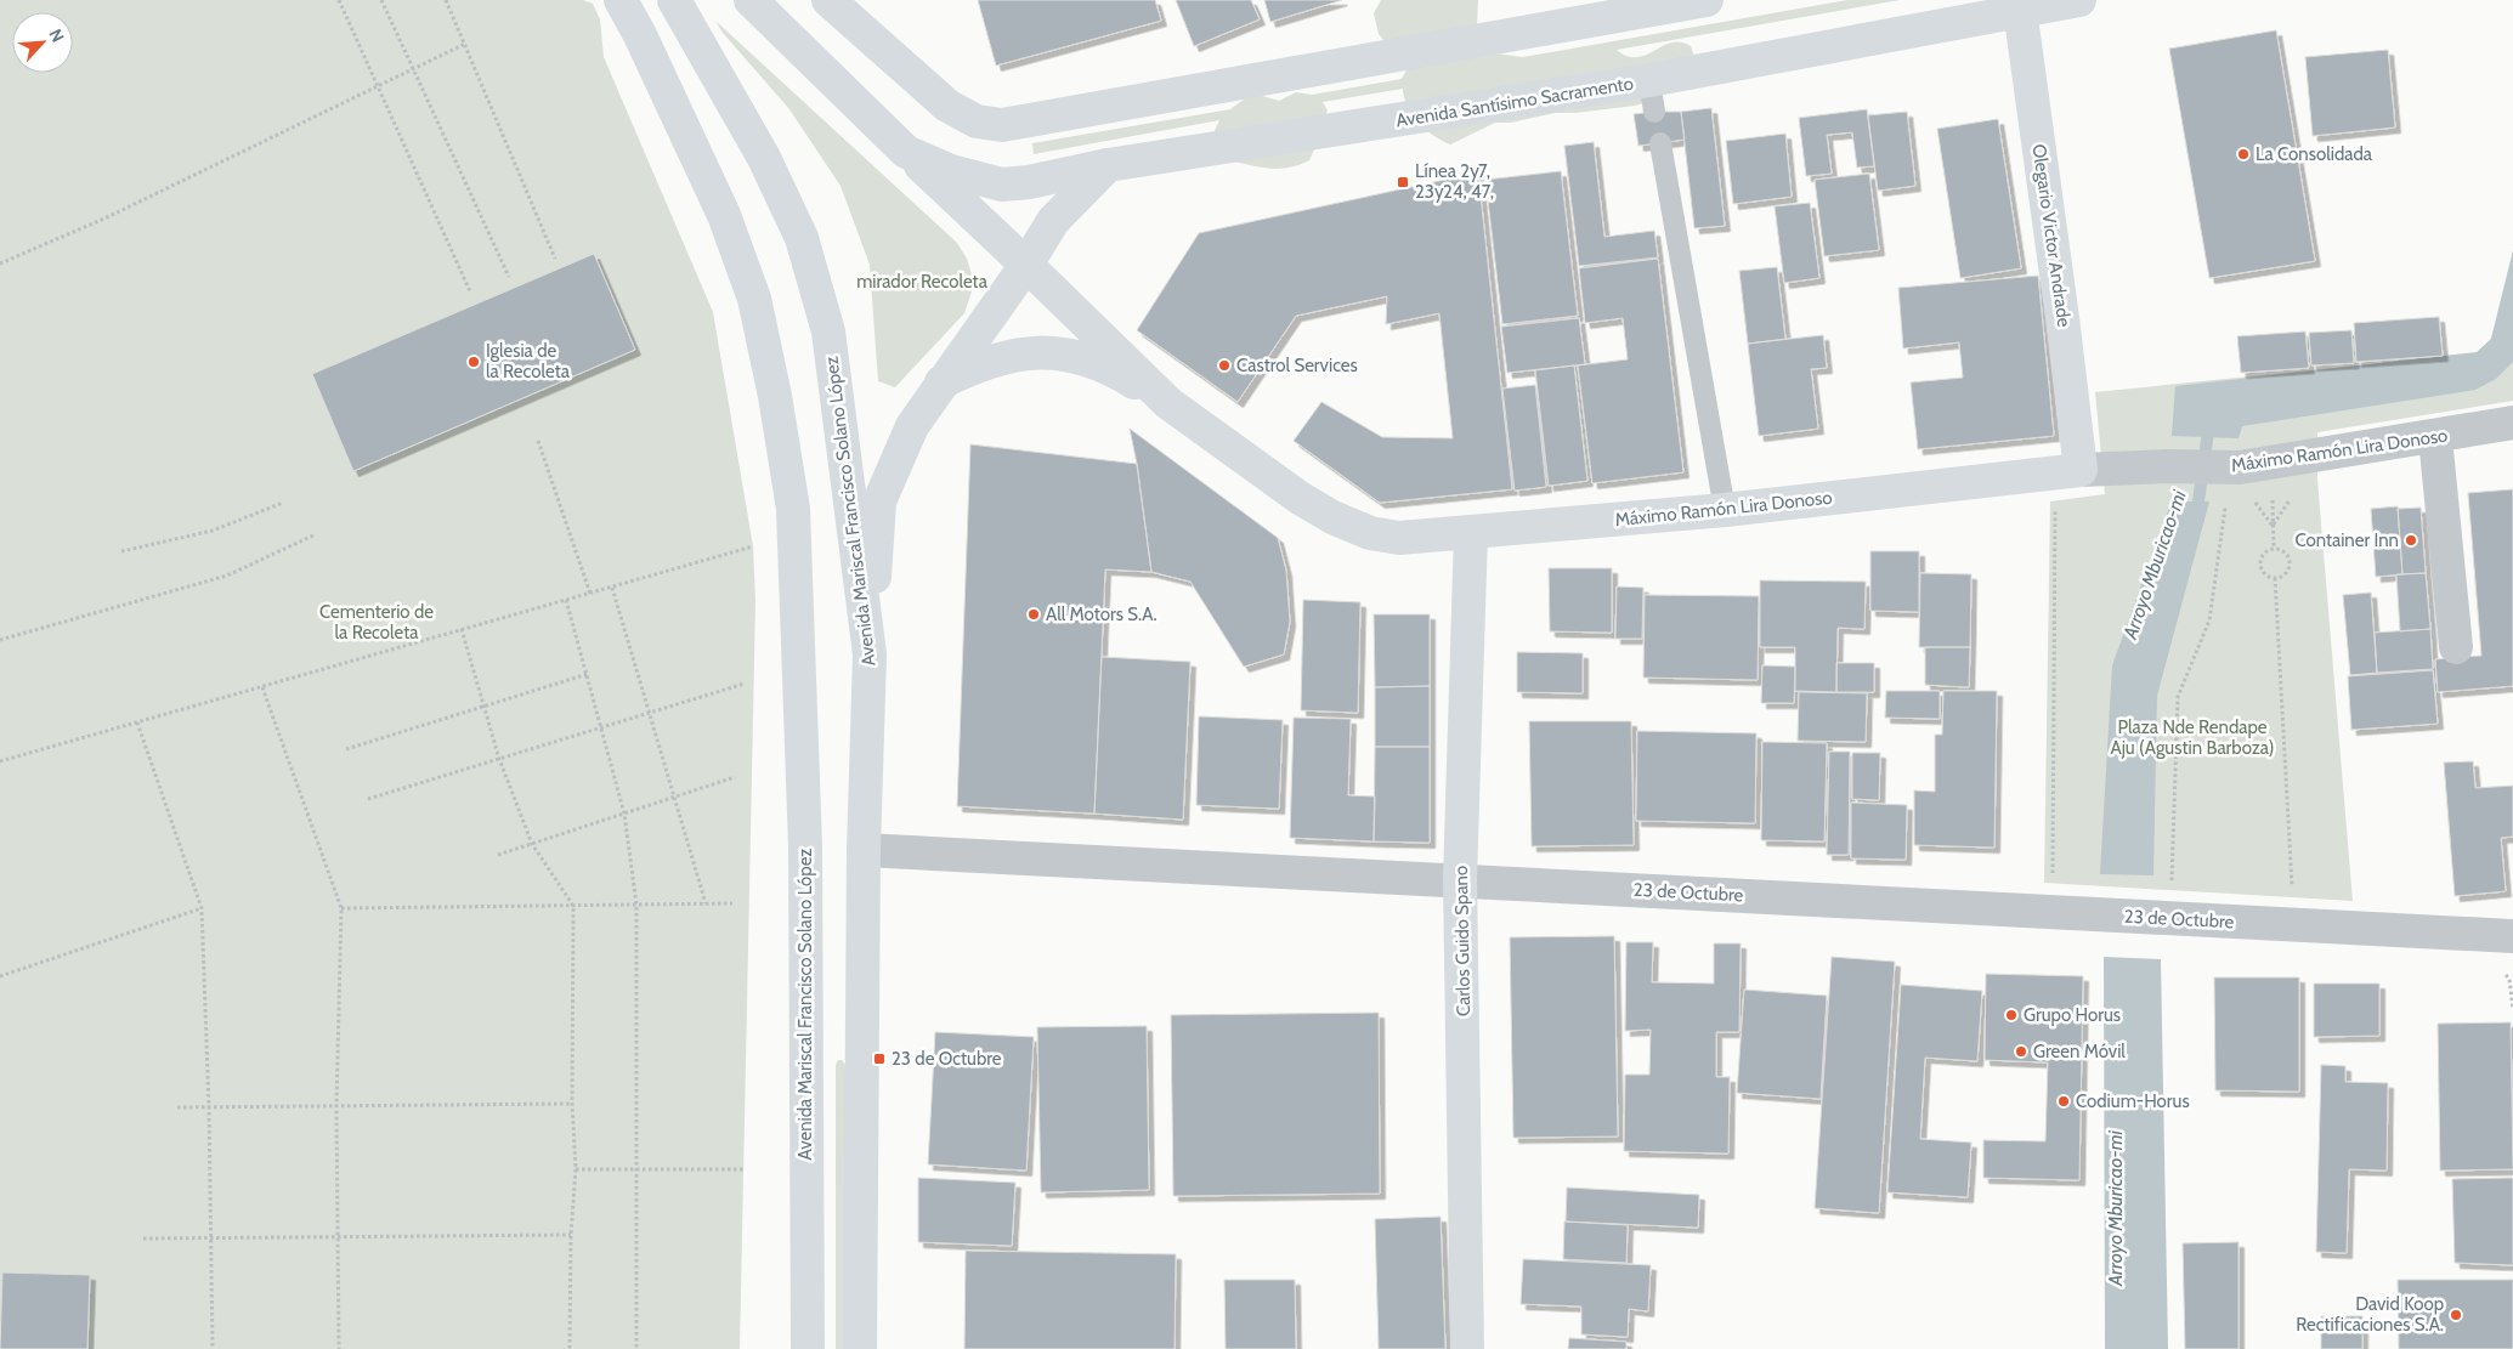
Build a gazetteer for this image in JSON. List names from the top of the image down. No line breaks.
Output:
{"streets":{"main road":["Avenida Santísimo Sacramento","Olegario Victor Andrade","Máximo Ramón Lira Donoso","Avenida Mariscal Francisco Solano López","Carlos Guido Spano"],"street":["23 de Octubre"]},"crossings":[["Avenida Santísimo Sacramento","Olegario Victor Andrade"],["Avenida Santísimo Sacramento","Máximo Ramón Lira Donoso"],["Olegario Victor Andrade","Máximo Ramón Lira Donoso"],["Máximo Ramón Lira Donoso","Carlos Guido Spano"],["Avenida Mariscal Francisco Solano López","23 de Octubre"],["23 de Octubre","Carlos Guido Spano"]],"water":["Arroyo Mburicao-mi"],"parks":["mirador Recoleta","Cementerio de la Recoleta","Plaza Nde Rendape Aju (Agustin Barboza)"],"places":{"other":["La Consolidada","Iglesia de la Recoleta","Castrol Services","Container Inn","All Motors S.A.","Grupo Horus","Green Móvil","Codium-Horus","David Koop Rectificaciones S.A."],"transit":["Línea 2y7, 23y24, 47,","23 de Octubre"]},"north":"top right"}
